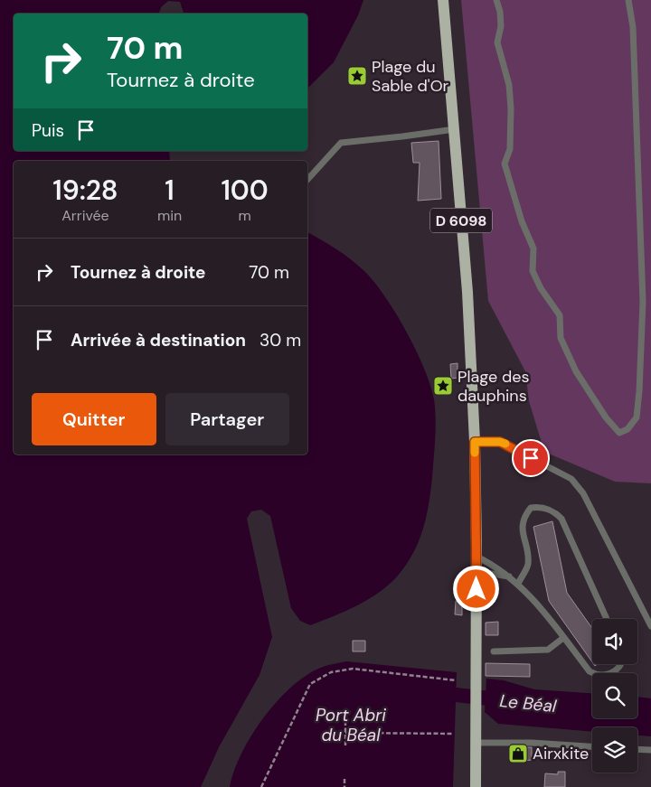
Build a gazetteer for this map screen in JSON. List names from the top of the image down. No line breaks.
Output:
{"streets":{"main road":["D 6098"]},"water":["Le Béal","Port Abri du Béal"],"places":{"place":["Plage du Sable d'Or","Plage des dauphins"],"shop":["Airxkite"]},"page":{"turn":["70 m","Tournez à droite"],"then":"Puis","eta":["19:28","Arrivée","1","min","100","m"],"list":[{"name":"Tournez à droite","value":"70 m"},{"name":"Arrivée à destination","value":"30 m"}],"buttons":["Quitter","Partager"]}}
